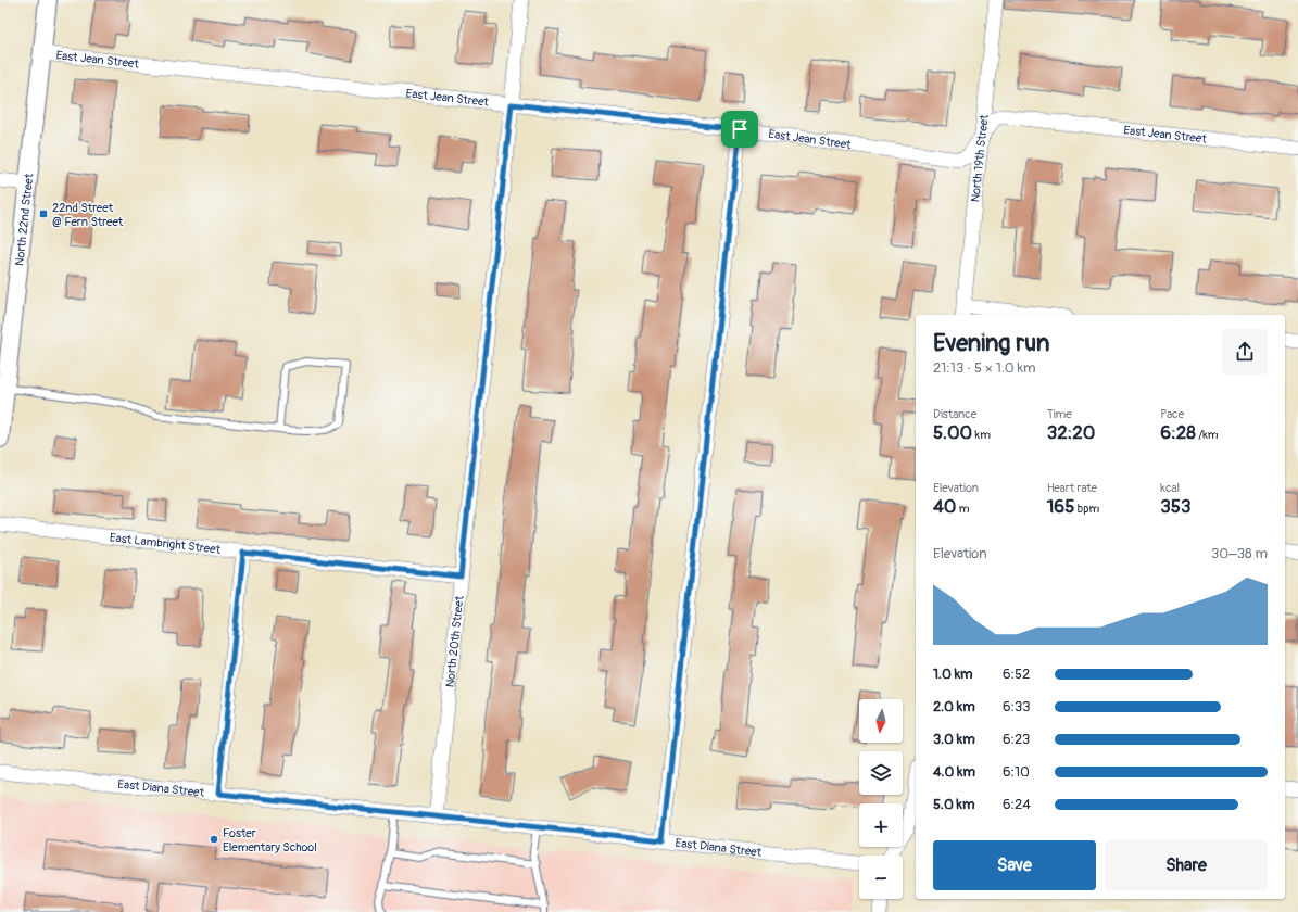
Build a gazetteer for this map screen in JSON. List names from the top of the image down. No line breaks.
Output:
{"streets":{"street":["East Jean Street","North 19th Street","North 22nd Street","East Lambright Street","North 20th Street","East Diana Street"]},"crossings":[["East Jean Street","North 19th Street"],["East Jean Street","North 22nd Street"],["East Jean Street","North 20th Street"],["East Lambright Street","North 20th Street"],["North 20th Street","East Diana Street"]],"places":{"transit":["22nd Street @ Fern Street"],"other":["Foster Elementary School"]},"north":"bottom","page":{"heading":["Evening run","21:13 · 5 × 1.0 km"],"stats":[["Distance","5.00 km"],["Time","32:20"],["Pace","6:28 /km"],["Elevation","40 m"],["Heart rate","165 bpm"],["kcal","353"]],"chart":["Elevation","30–38 m"],"list":[{"name":"1.0 km","note":"6:52"},{"name":"2.0 km","note":"6:33"},{"name":"3.0 km","note":"6:23"},{"name":"4.0 km","note":"6:10"},{"name":"5.0 km","note":"6:24"}],"map_buttons":["+","−"],"buttons":["Save","Share"]}}
